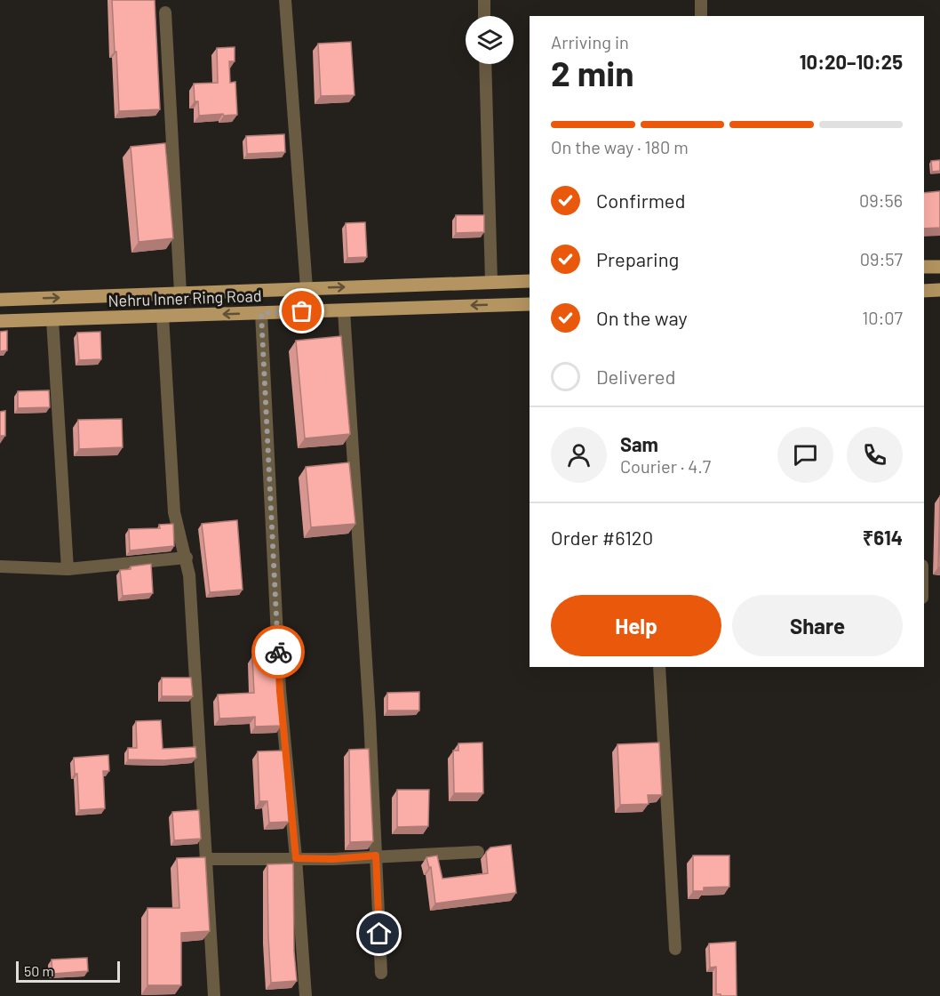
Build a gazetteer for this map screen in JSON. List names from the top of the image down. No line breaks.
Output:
{"streets":{"main road":["Nehru Inner Ring Road"]},"scale_bar":"50 m","page":{"heading":["2 min","Arriving in","10:20–10:25"],"panel":["Sam","Courier · 4.7","Order #6120","₹614"],"bar":"On the way · 180 m","list":[["Confirmed","09:56"],["Preparing","09:57"],["On the way","10:07"],"Delivered"],"buttons":["Help","Share"],"scale":"50 m"}}
